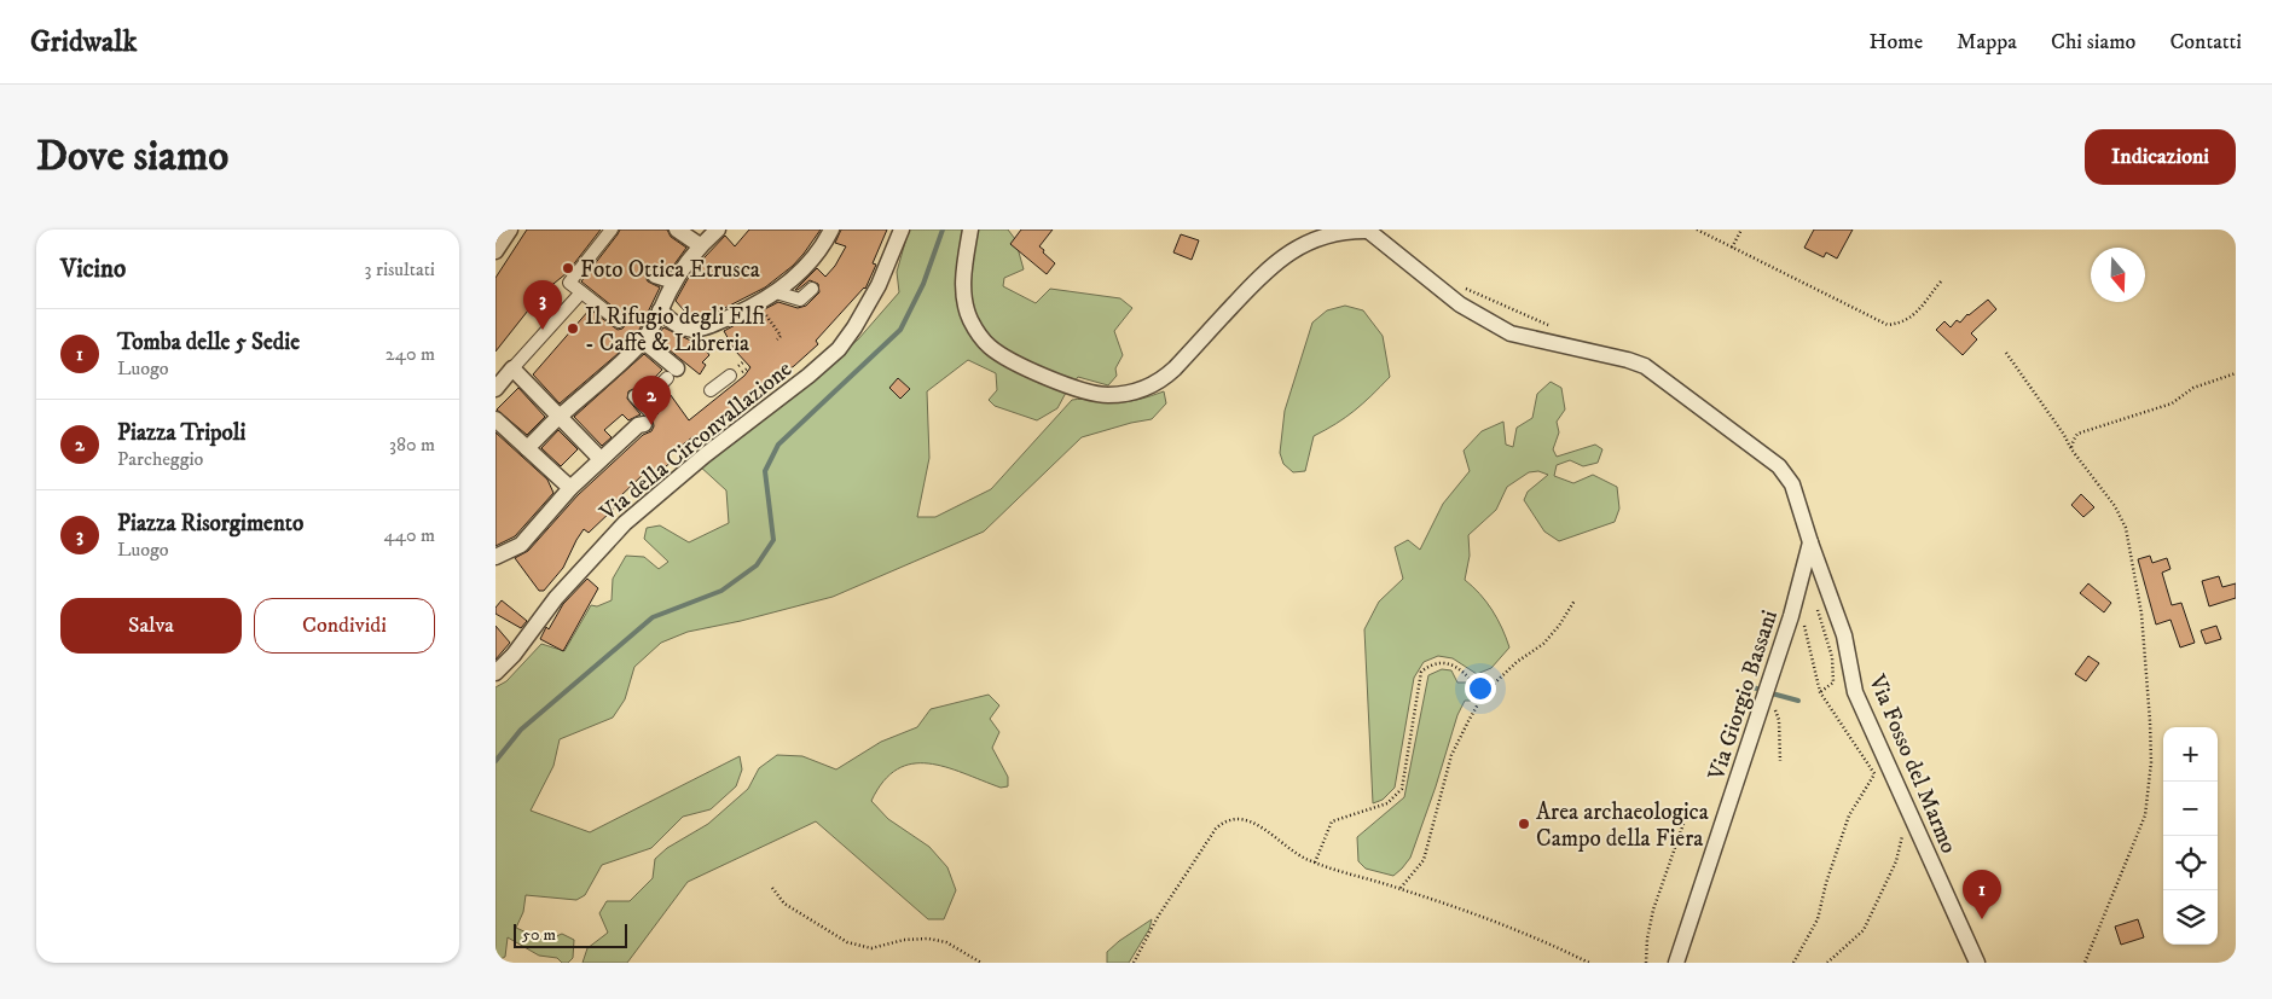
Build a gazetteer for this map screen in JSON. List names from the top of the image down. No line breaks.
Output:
{"streets":{"street":["Via della Circonvallazione","Via Giorgio Bassani","Via Fosso del Marmo"]},"crossings":[["Via Giorgio Bassani","Via Fosso del Marmo"]],"places":["Foto Ottica Etrusca","Il Rifugio degli Elfi - Caffè & Libreria","Area archaeologica Campo della Fiera"],"scale_bar":"50 m","north":"bottom","page":{"header":"Gridwalk","nav":["Home","Mappa","Chi siamo","Contatti"],"buttons":["Indicazioni",["Salva","Condividi"]],"title":"Dove siamo","heading":["Vicino","3 risultati"],"pins":["3","2","1"],"list":[{"mark":"1","name":"Tomba delle 5 Sedie","note":"Luogo","value":"240 m"},{"mark":"2","name":"Piazza Tripoli","note":"Parcheggio","value":"380 m"},{"mark":"3","name":"Piazza Risorgimento","note":"Luogo","value":"440 m"}],"map_buttons":["+","−"],"scale":"50 m"}}
